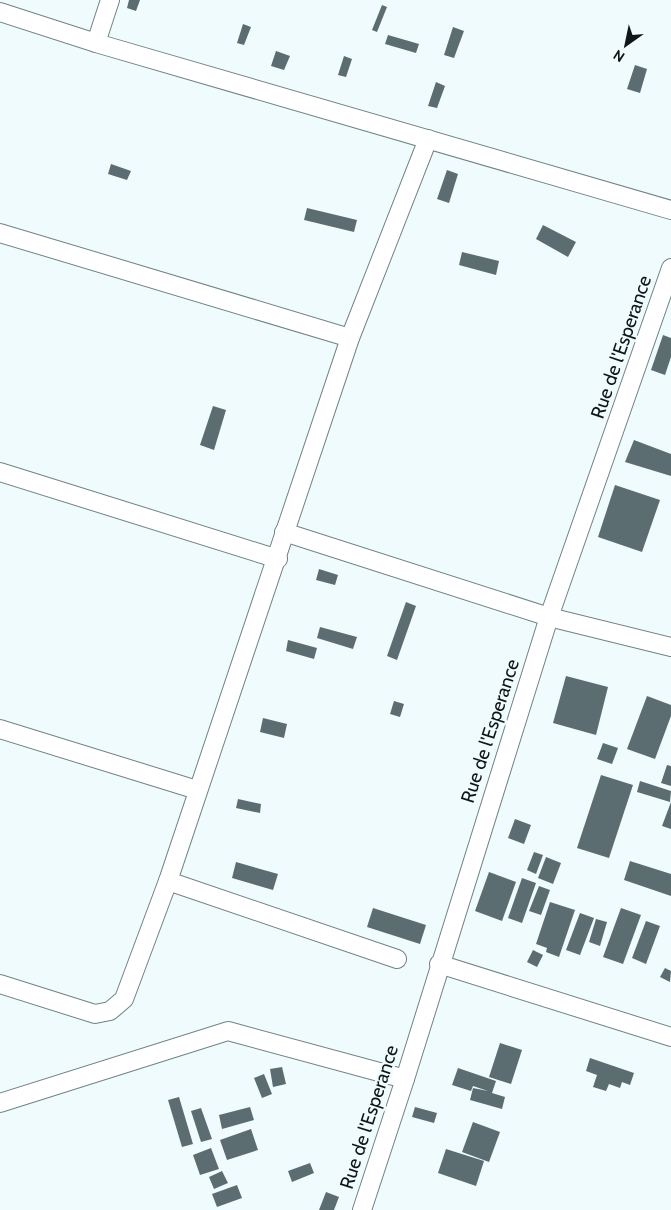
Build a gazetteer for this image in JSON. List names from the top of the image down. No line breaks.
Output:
{"streets":{"street":["Rue de l'Esperance"]},"north":"bottom left"}
